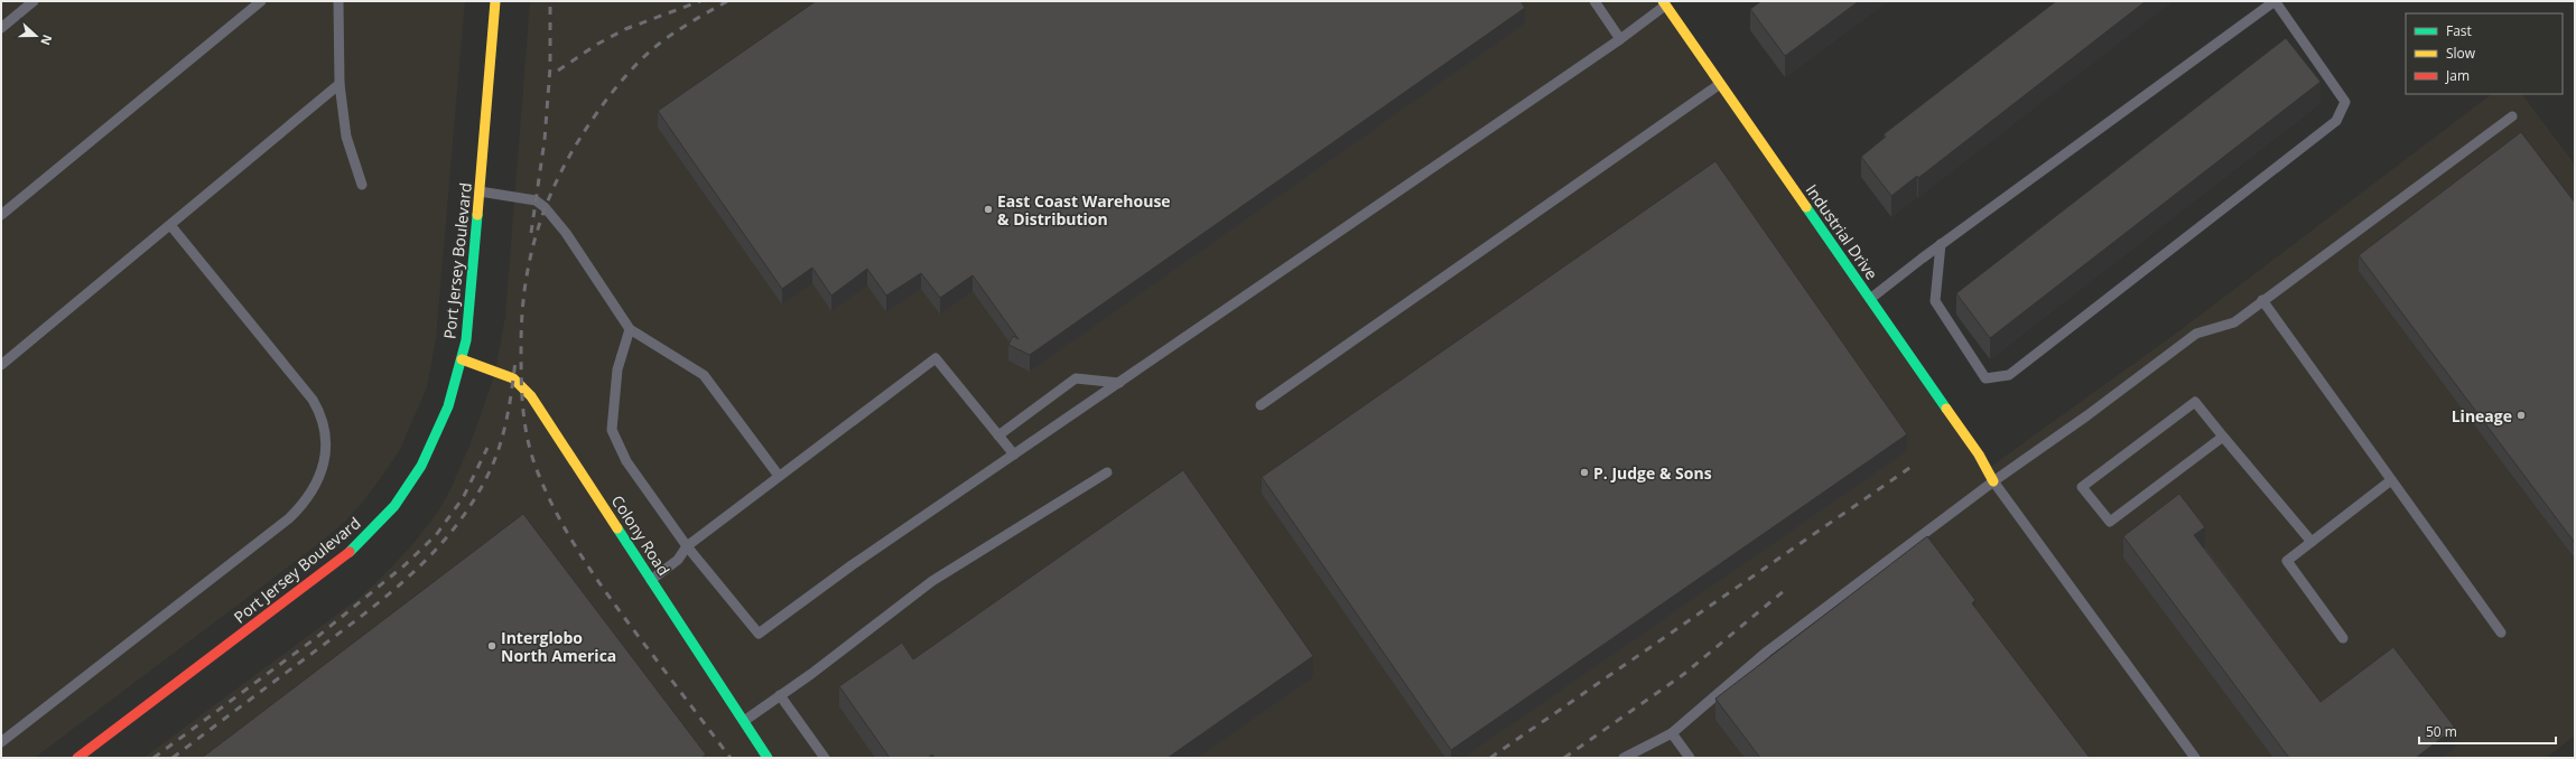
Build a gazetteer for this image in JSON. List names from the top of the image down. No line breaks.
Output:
{"streets":{"street":["Industrial Drive","Port Jersey Boulevard","Colony Road"]},"crossings":[["Port Jersey Boulevard","Colony Road"]],"places":["East Coast Warehouse & Distribution","Lineage","P. Judge & Sons","Interglobo North America"],"legend":["Fast","Slow","Jam"],"scale_bar":"50 m","north":"right"}
